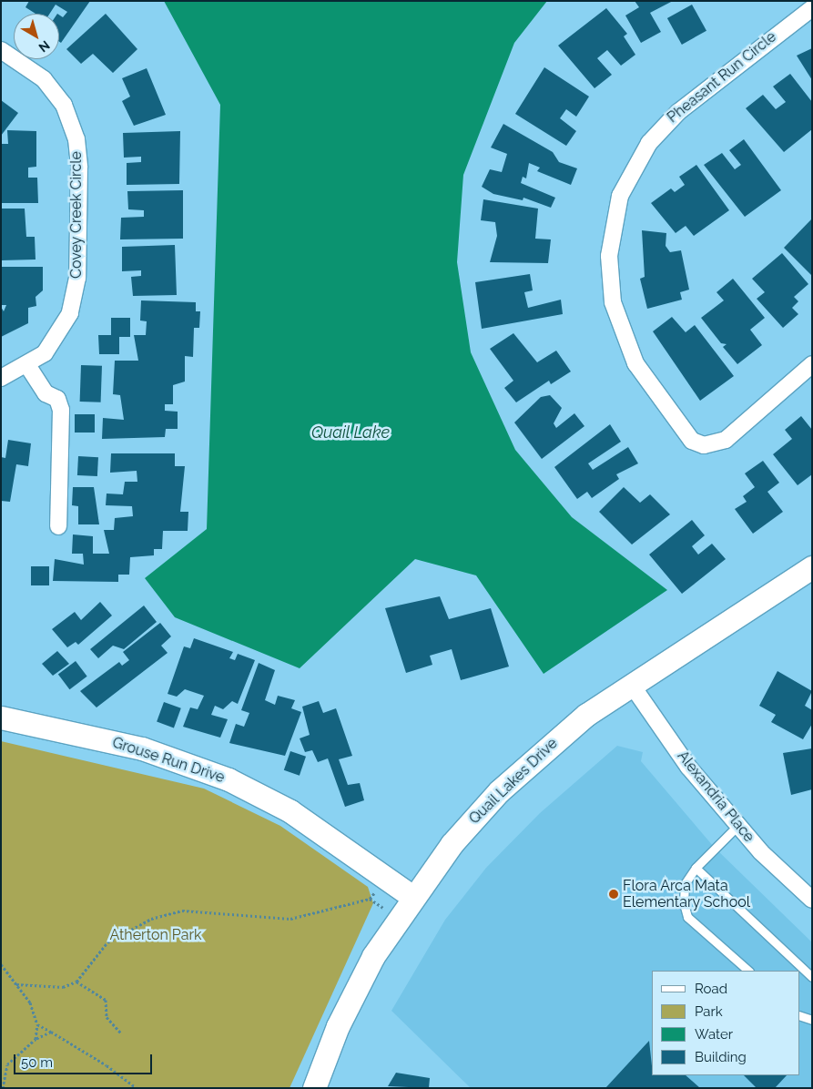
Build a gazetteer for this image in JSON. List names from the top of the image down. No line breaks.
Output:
{"streets":{"main road":["Grouse Run Drive","Quail Lakes Drive"],"street":["Pheasant Run Circle","Covey Creek Circle","Alexandria Place"]},"crossings":[["Grouse Run Drive","Quail Lakes Drive"],["Quail Lakes Drive","Alexandria Place"]],"water":["Quail Lake"],"parks":["Atherton Park"],"places":["Flora Arca Mata Elementary School"],"legend":["Road","Park","Water","Building"],"scale_bar":"50 m","north":"bottom right"}
